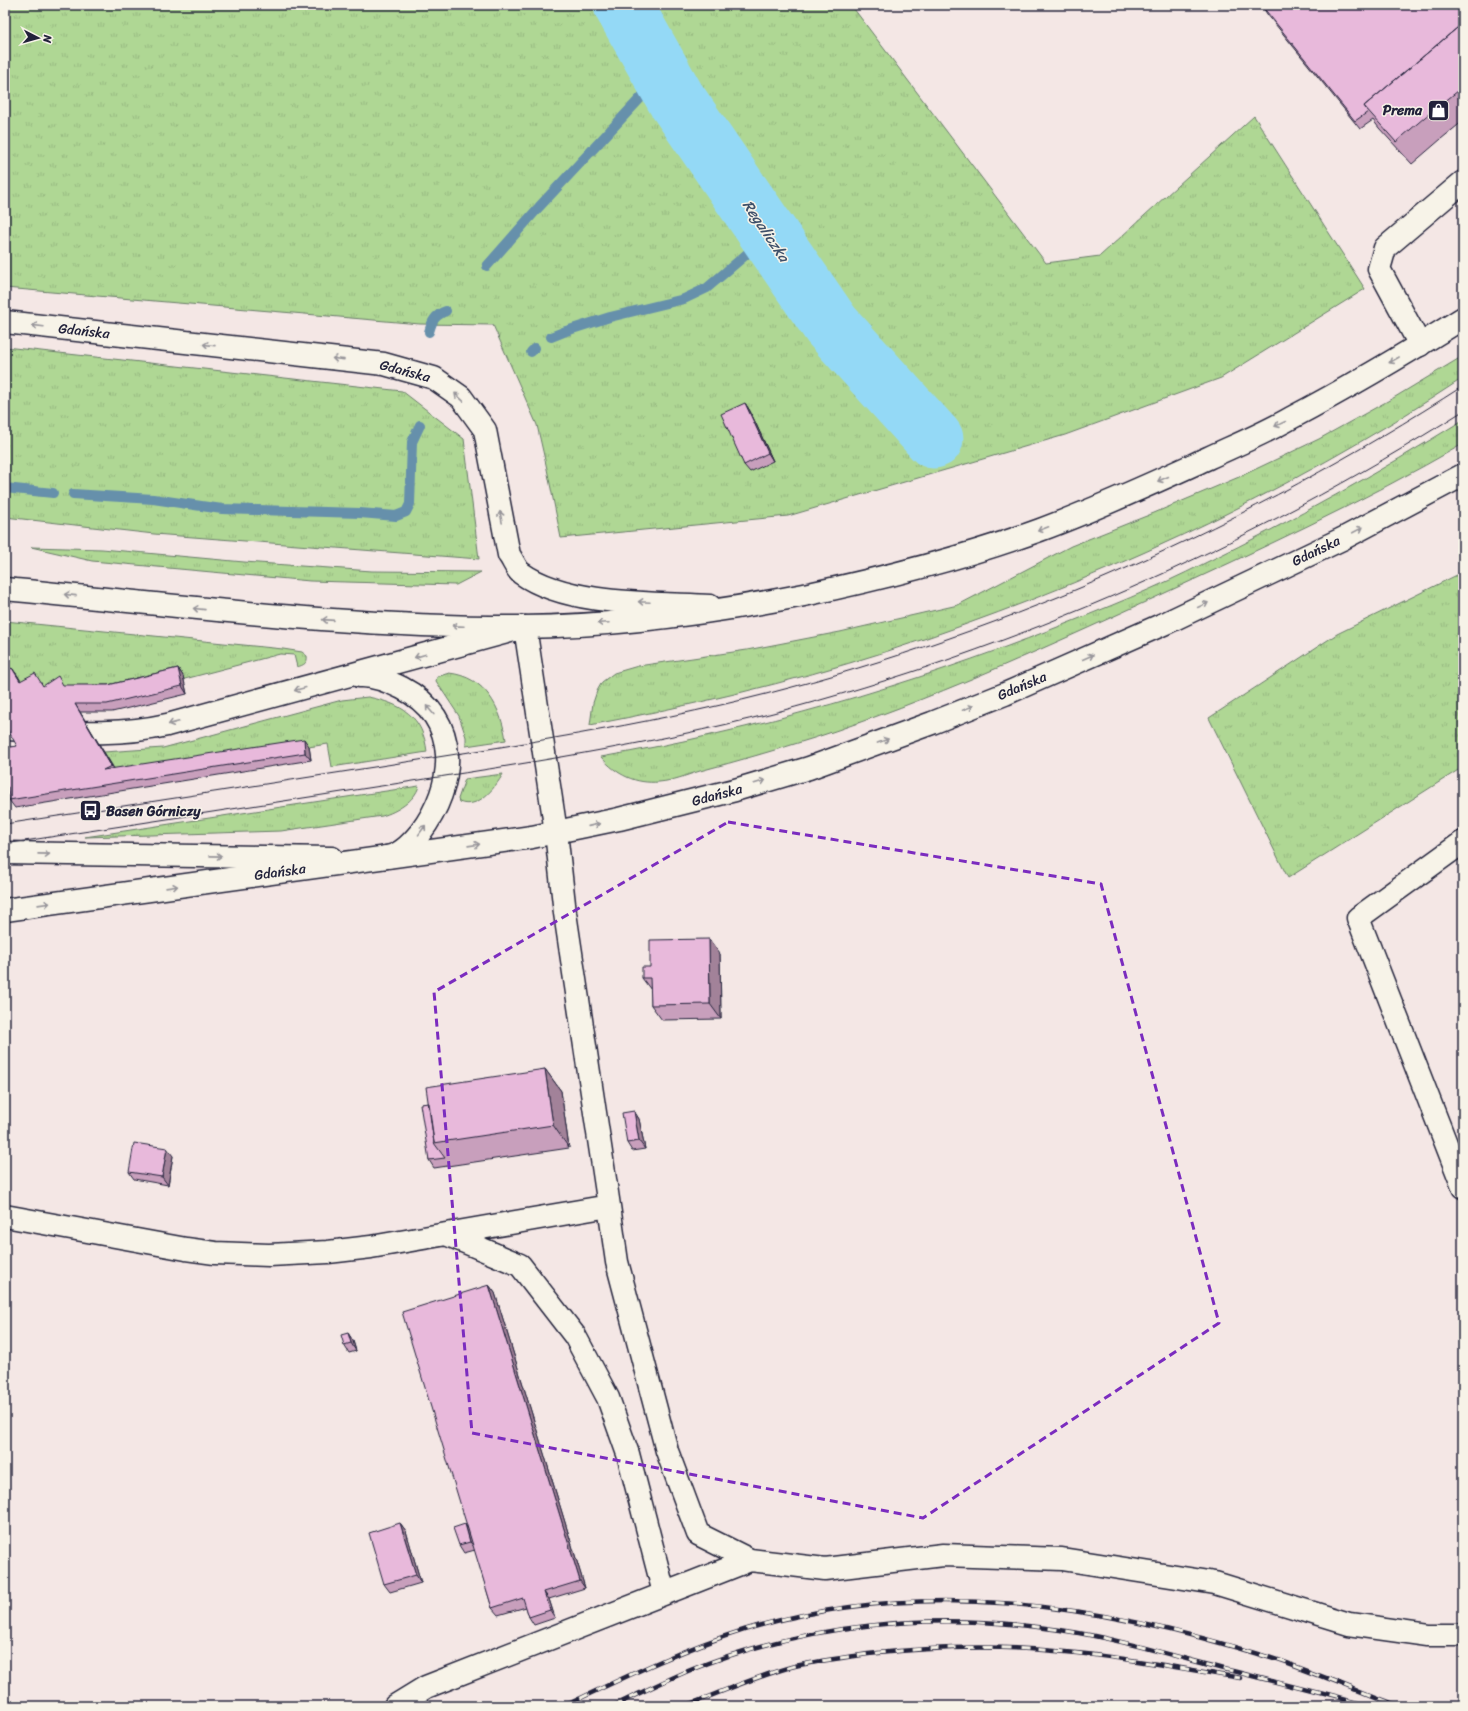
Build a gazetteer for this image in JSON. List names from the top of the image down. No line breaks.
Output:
{"streets":{"main road":["Gdańska"]},"water":["Regaliczka"],"places":{"shop":["Prema"],"bus stop":["Basen Górniczy"]},"north":"right"}
